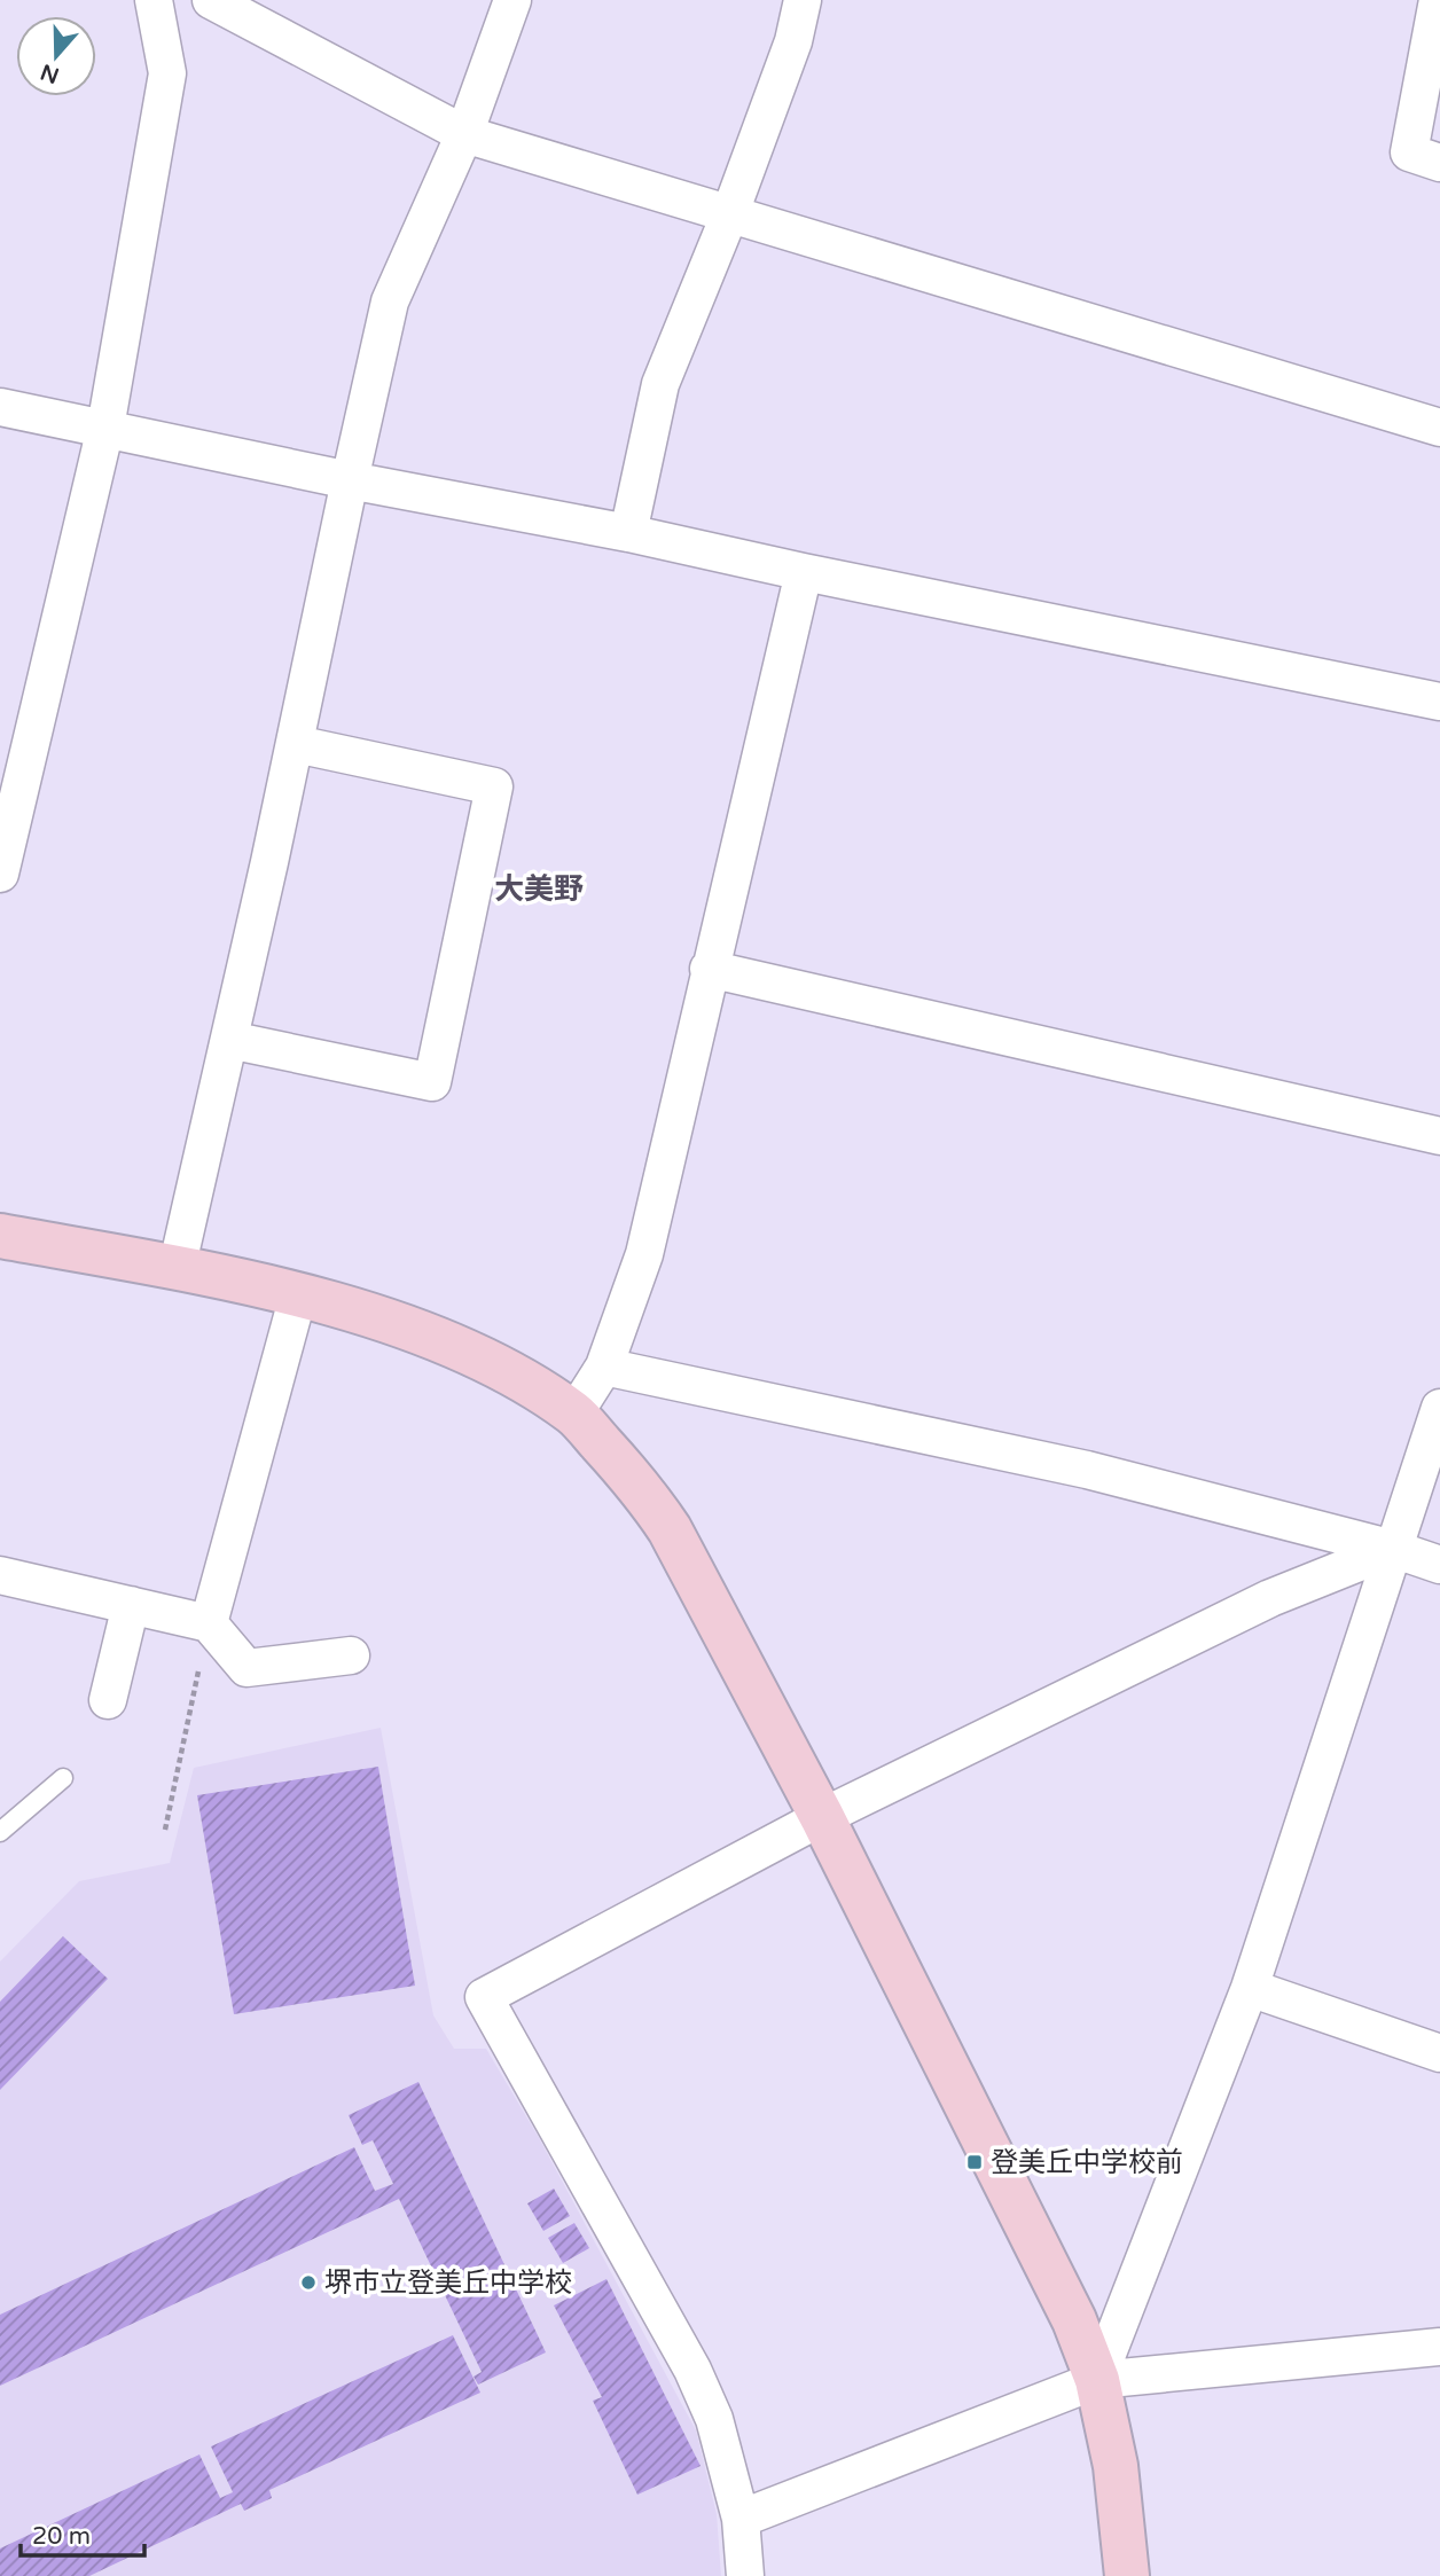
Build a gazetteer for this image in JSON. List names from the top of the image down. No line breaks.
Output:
{"districts":["大美野"],"places":{"transit":["登美丘中学校前"],"other":["堺市立登美丘中学校"]},"scale_bar":"20 m","north":"bottom"}
